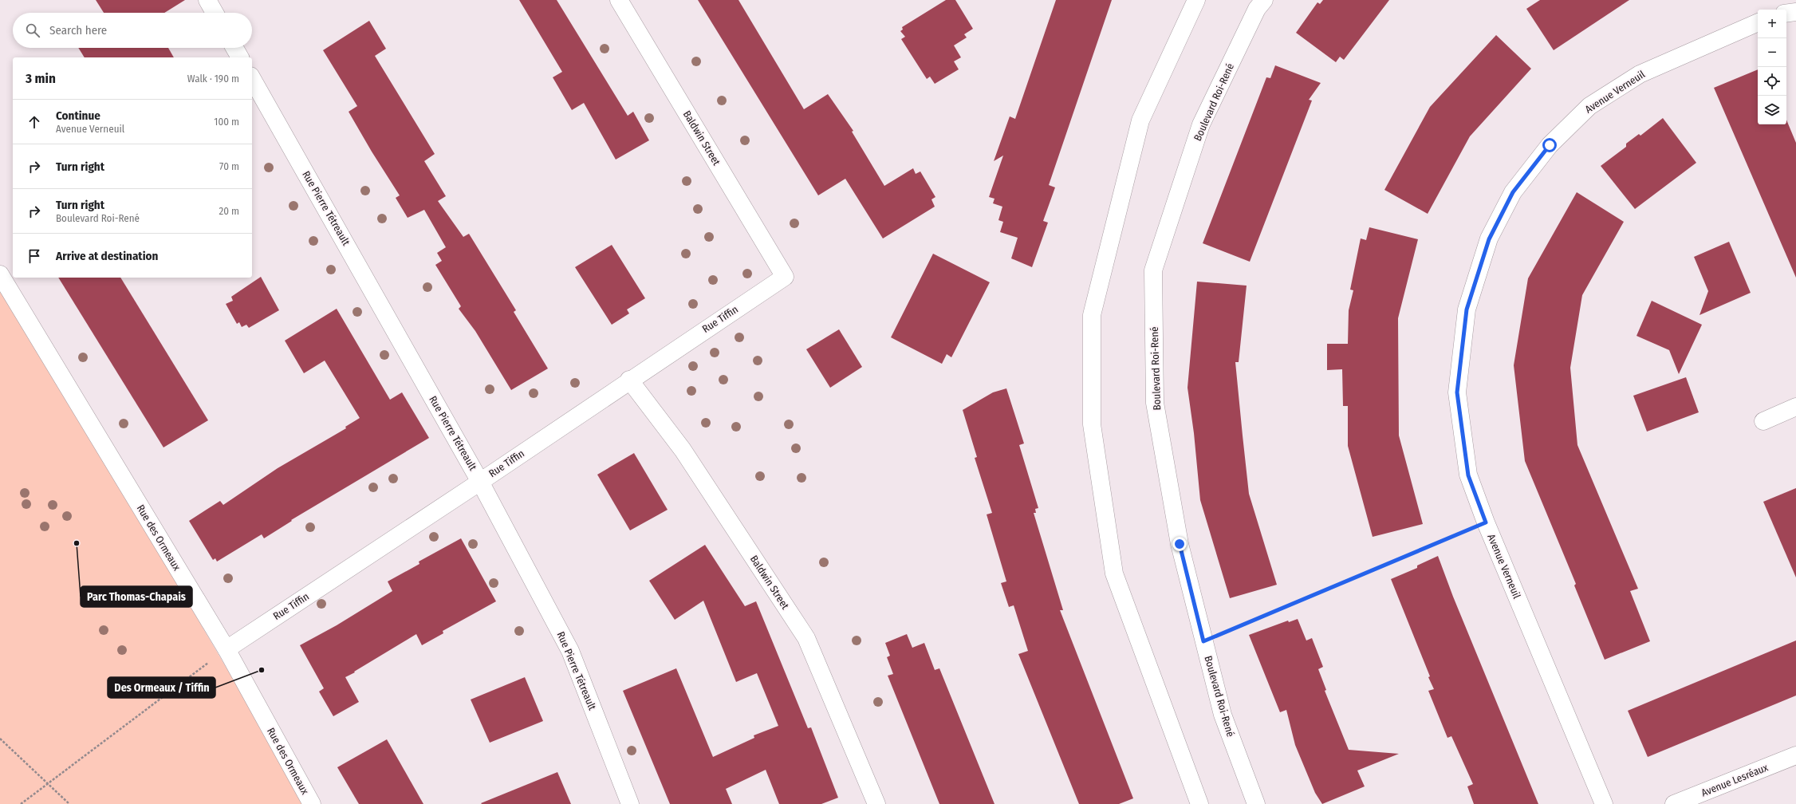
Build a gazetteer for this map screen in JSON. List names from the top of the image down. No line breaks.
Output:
{"streets":{"street":["Avenue Verneuil","Boulevard Roi-René","Baldwin Street","Rue Pierre Tétreault","Rue Tiffin","Rue des Ormeaux","Avenue Lesréaux"]},"crossings":[["Baldwin Street","Rue Tiffin"],["Rue Pierre Tétreault","Rue Tiffin"],["Rue Tiffin","Rue des Ormeaux"]],"places":["Parc Thomas-Chapais","Des Ormeaux / Tiffin"],"page":{"map_buttons":["+","−"],"search":"Search here","heading":["3 min","Walk · 190 m"],"list":[["Continue","Avenue Verneuil","100 m"],["Turn right","70 m"],["Turn right","Boulevard Roi-René","20 m"],"Arrive at destination"]}}
